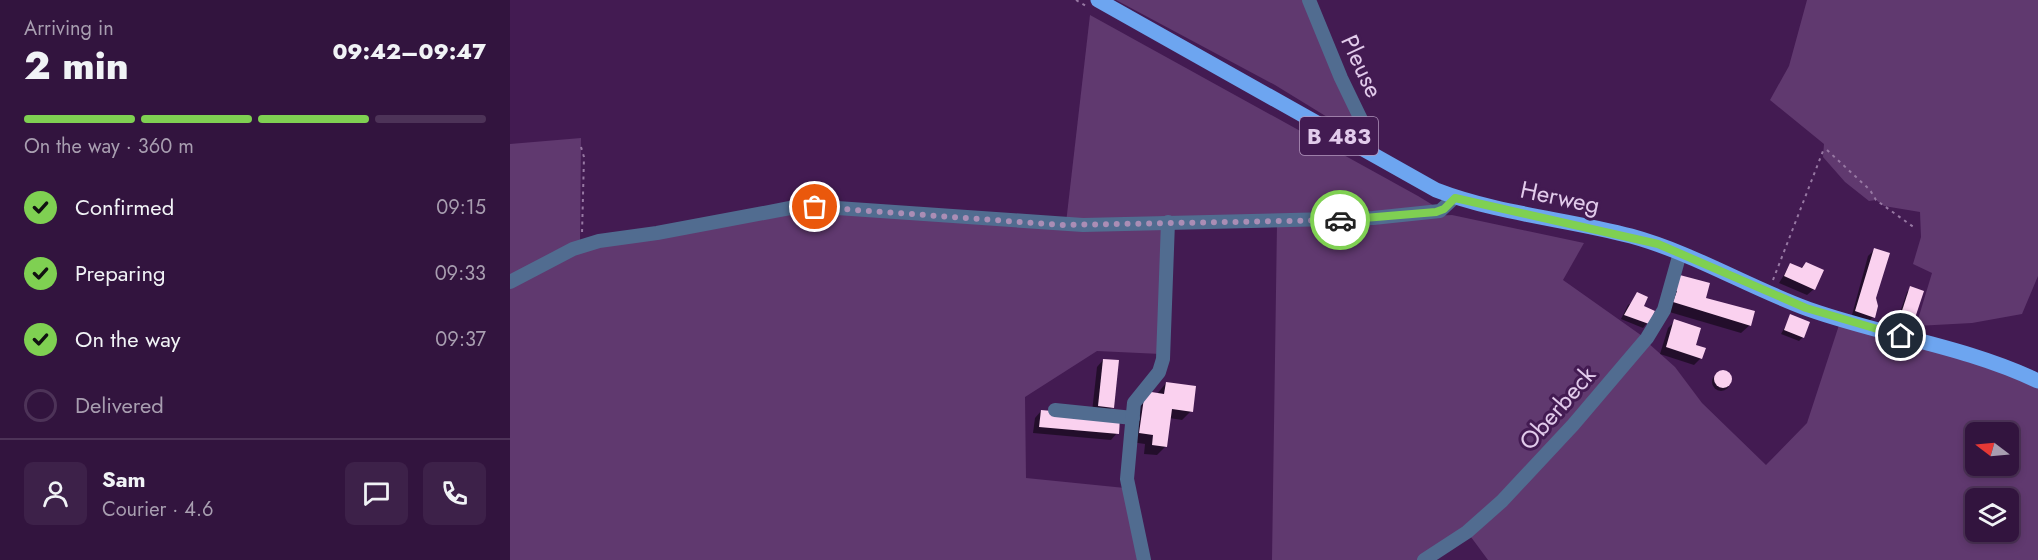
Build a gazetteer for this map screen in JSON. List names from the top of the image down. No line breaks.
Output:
{"streets":{"main road":["B 483","Herweg"],"street":["Pleuse","Oberbeck"]},"crossings":[["Pleuse","Herweg"],["Herweg","Oberbeck"]],"north":"left","page":{"heading":["2 min","Arriving in","09:42–09:47"],"panel":["Sam","Courier · 4.6"],"bar":"On the way · 360 m","list":[["Confirmed","09:15"],["Preparing","09:33"],["On the way","09:37"],"Delivered"]}}
